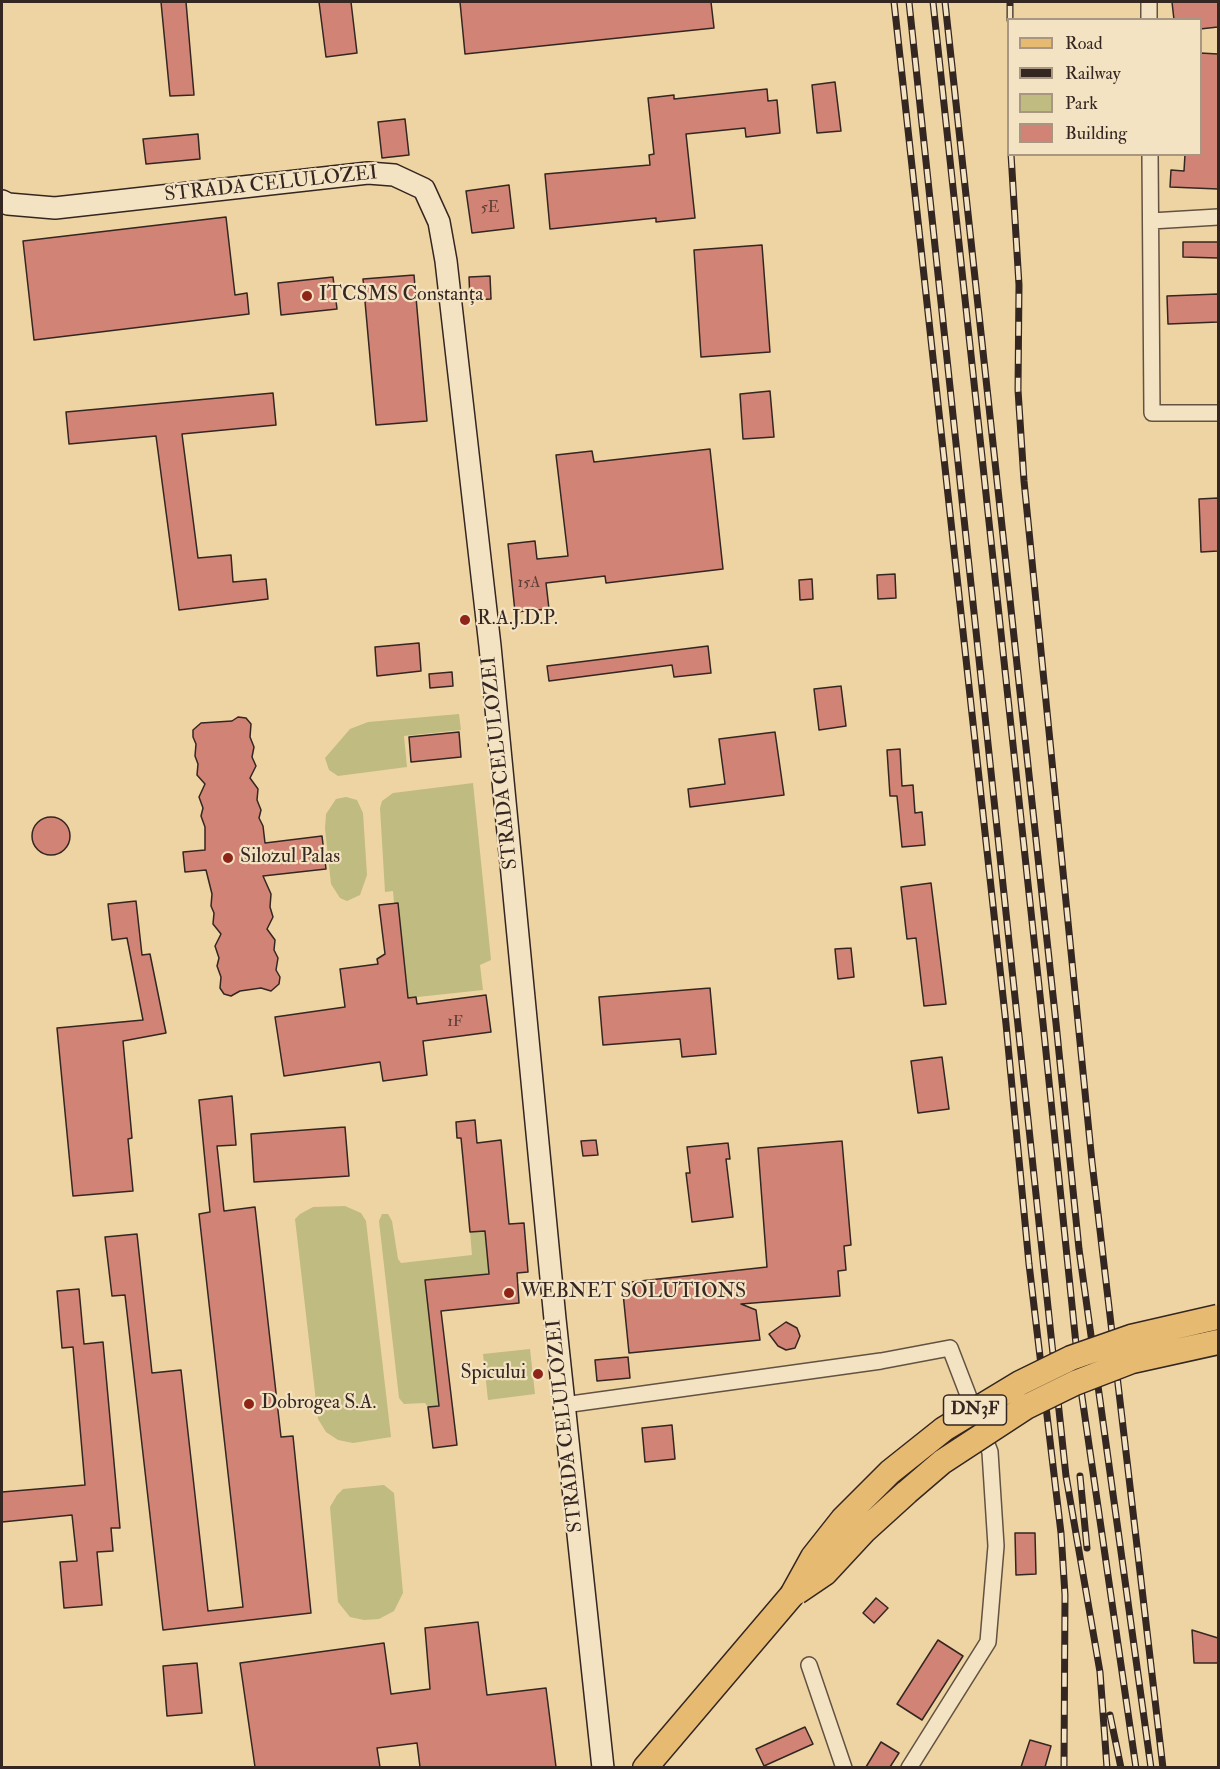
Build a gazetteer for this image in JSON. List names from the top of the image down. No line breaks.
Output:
{"streets":{"main road":["DN3F"],"street":["STRADA CELULOZEI"]},"places":["ITCSMS Constanța","R.A.J.D.P.","Silozul Palas","WEBNET SOLUTIONS","Spicului","Dobrogea S.A."],"house_numbers":["5E","15A","1F"],"legend":["Road","Railway","Park","Building"]}
